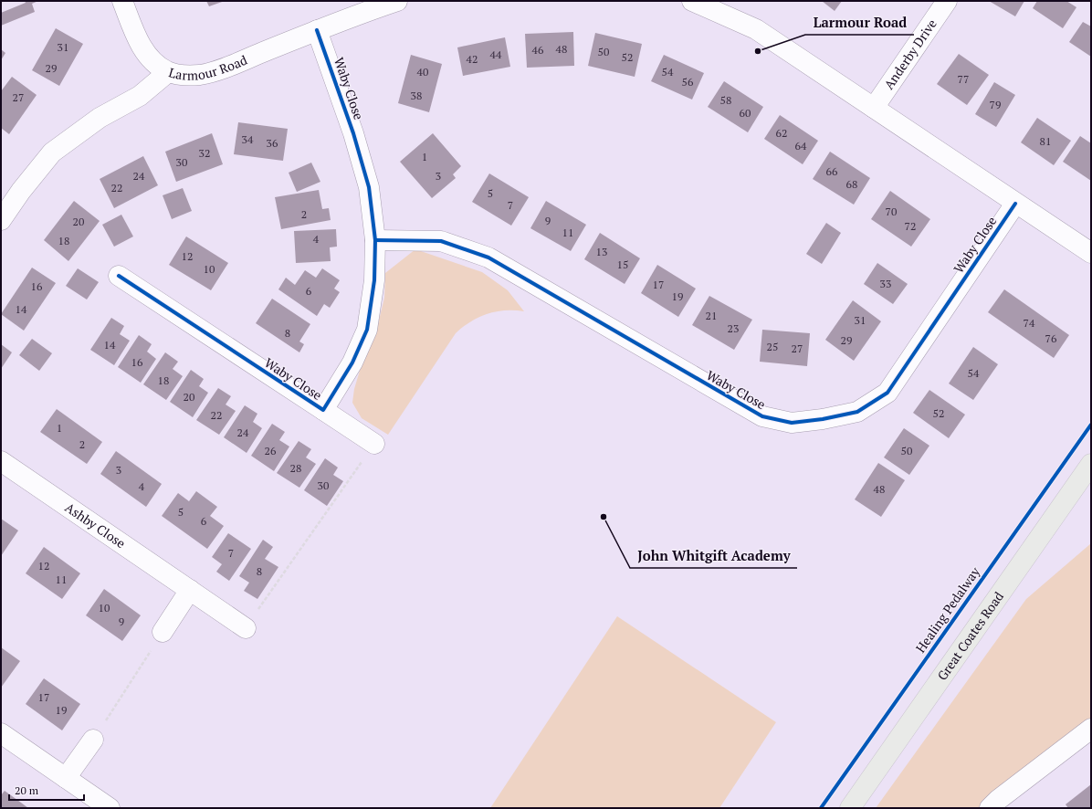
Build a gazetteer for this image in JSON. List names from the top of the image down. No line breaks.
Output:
{"streets":{"main road":["Great Coates Road"],"street":["Anderby Drive","Larmour Road","Waby Close","Ashby Close"],"cycle path":["Healing Pedalway"]},"crossings":[["Larmour Road","Waby Close"]],"places":["Larmour Road","John Whitgift Academy"],"house_numbers":["31","48","46","50","44","52","42","29","40","54","77","56","38","27","58","79","60","62","34","81","36","64","32","1","30","66","24","3","68","22","5","7","70","2","9","20","72","11","4","18","13","12","15","10","33","17","16","6","19","14","21","31","74","23","8","76","29","14","25","27","16","54","18","20","52","22","1","24","2","26","50","28","3","30","4","48","5","6","7","12","8","11","10","9","17","19"],"scale_bar":"20 m"}
